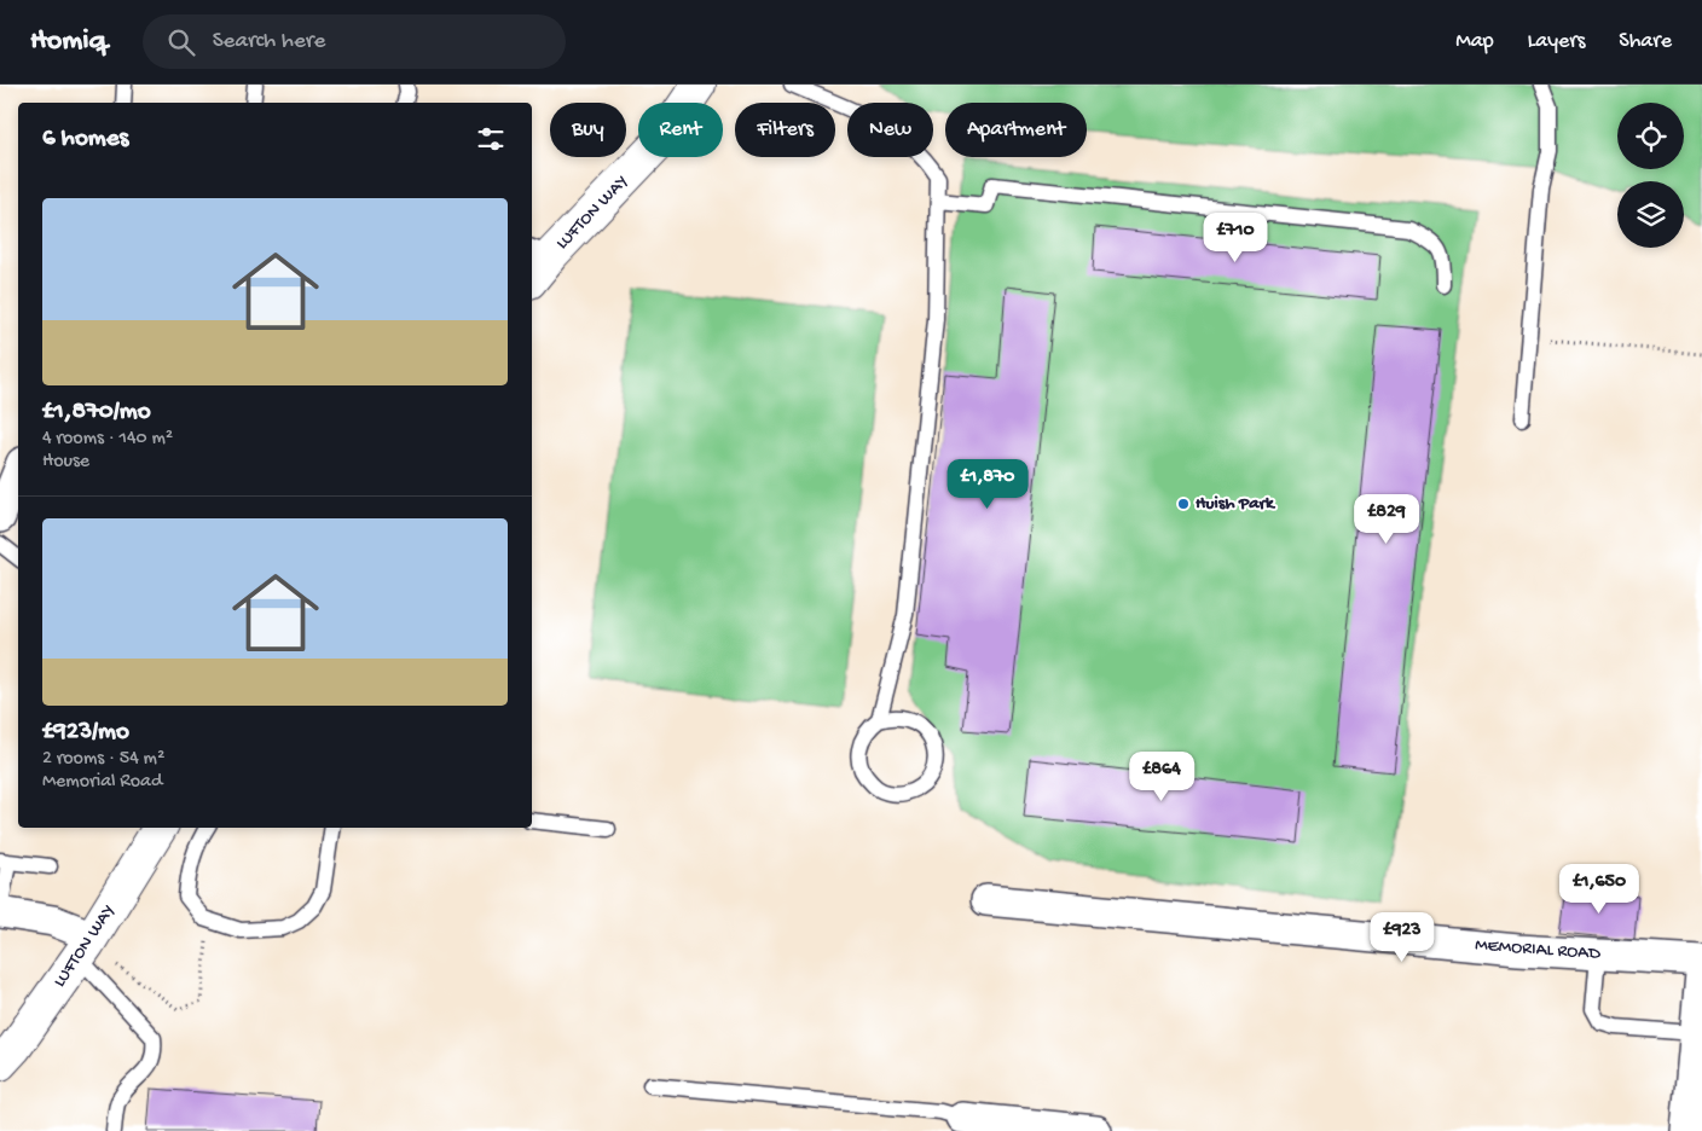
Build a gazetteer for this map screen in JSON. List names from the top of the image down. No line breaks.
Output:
{"streets":{"street":["LUFTON WAY","MEMORIAL ROAD"]},"places":["Huish Park"],"page":{"header":"Homiq","search":"Search here","nav":["Map","Layers","Share"],"chip":["Buy","Rent","Filters","New","Apartment"],"heading":"6 homes","list":[{"name":"£1,870/mo","note":"4 rooms · 140 m² · House"},{"name":"£923/mo","note":"2 rooms · 54 m² · Memorial Road"}],"price":["£710","£1,870","£829","£864","£1,650","£923"]}}
